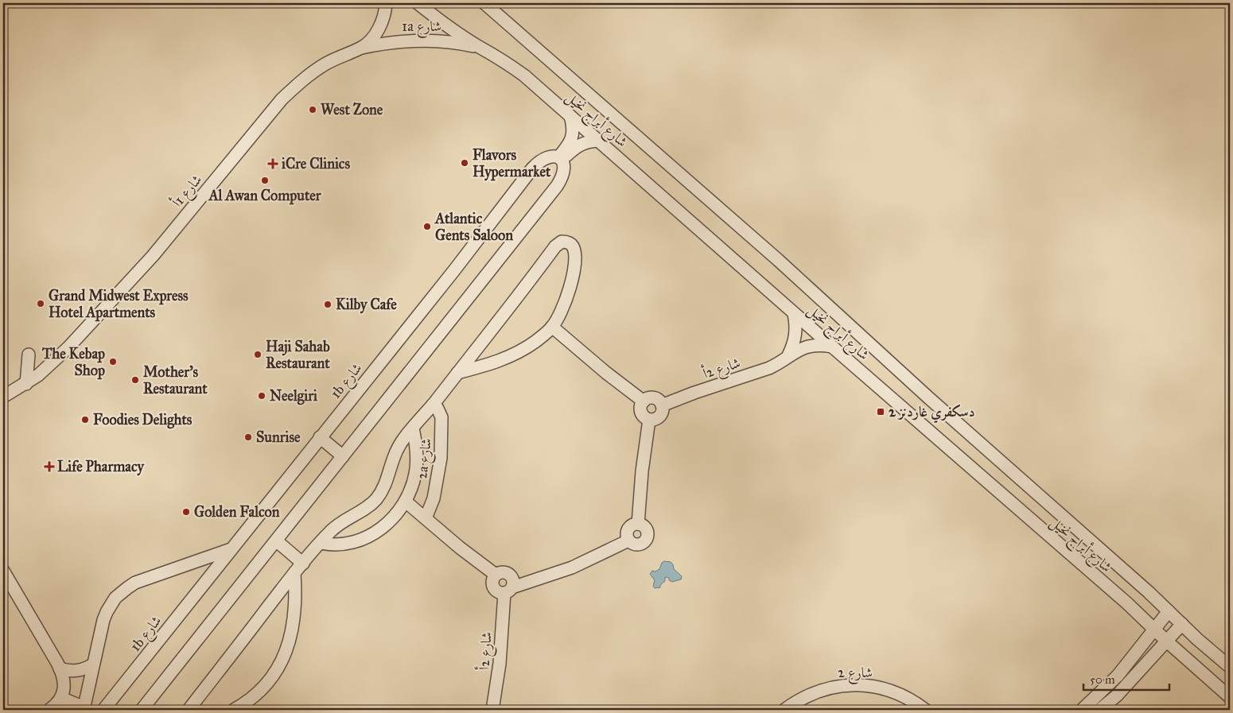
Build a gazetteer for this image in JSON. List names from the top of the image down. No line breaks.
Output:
{"streets":{"street":["1a شارع","شارع أبراج نخيل","شارع 1أ","شارع 2أ","1b شارع","2a شارع","شارع 2"]},"crossings":[["1a شارع","شارع أبراج نخيل"],["1a شارع","شارع 1أ"],["شارع أبراج نخيل","شارع 2أ"]],"places":{"other":["West Zone","Flavors Hypermarket","Al Awan Computer","Atlantic Gents Saloon","Grand Midwest Express Hotel Apartments","Kilby Cafe","Haji Sahab Restaurant","The Kebap Shop","Mother's Restaurant","Neelgiri","Foodies Delights","Sunrise","Golden Falcon"],"health":["iCre Clinics","Life Pharmacy"],"transit":["دسكفري غاردنز 2"]},"scale_bar":"50 m"}
